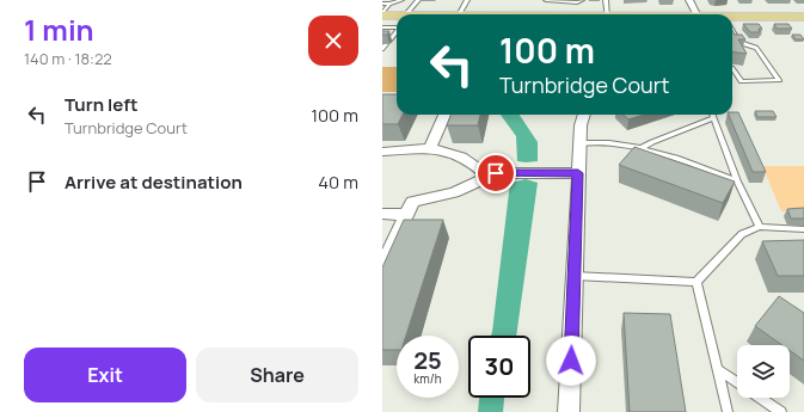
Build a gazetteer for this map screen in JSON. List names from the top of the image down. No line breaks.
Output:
{"page":{"heading":["1 min","140 m · 18:22"],"turn":["100 m","Turnbridge Court"],"list":[{"name":"Turn left","note":"Turnbridge Court","value":"100 m"},{"name":"Arrive at destination","value":"40 m"}],"speed":"25 km/h","limit":"30","buttons":["Exit","Share"]}}
